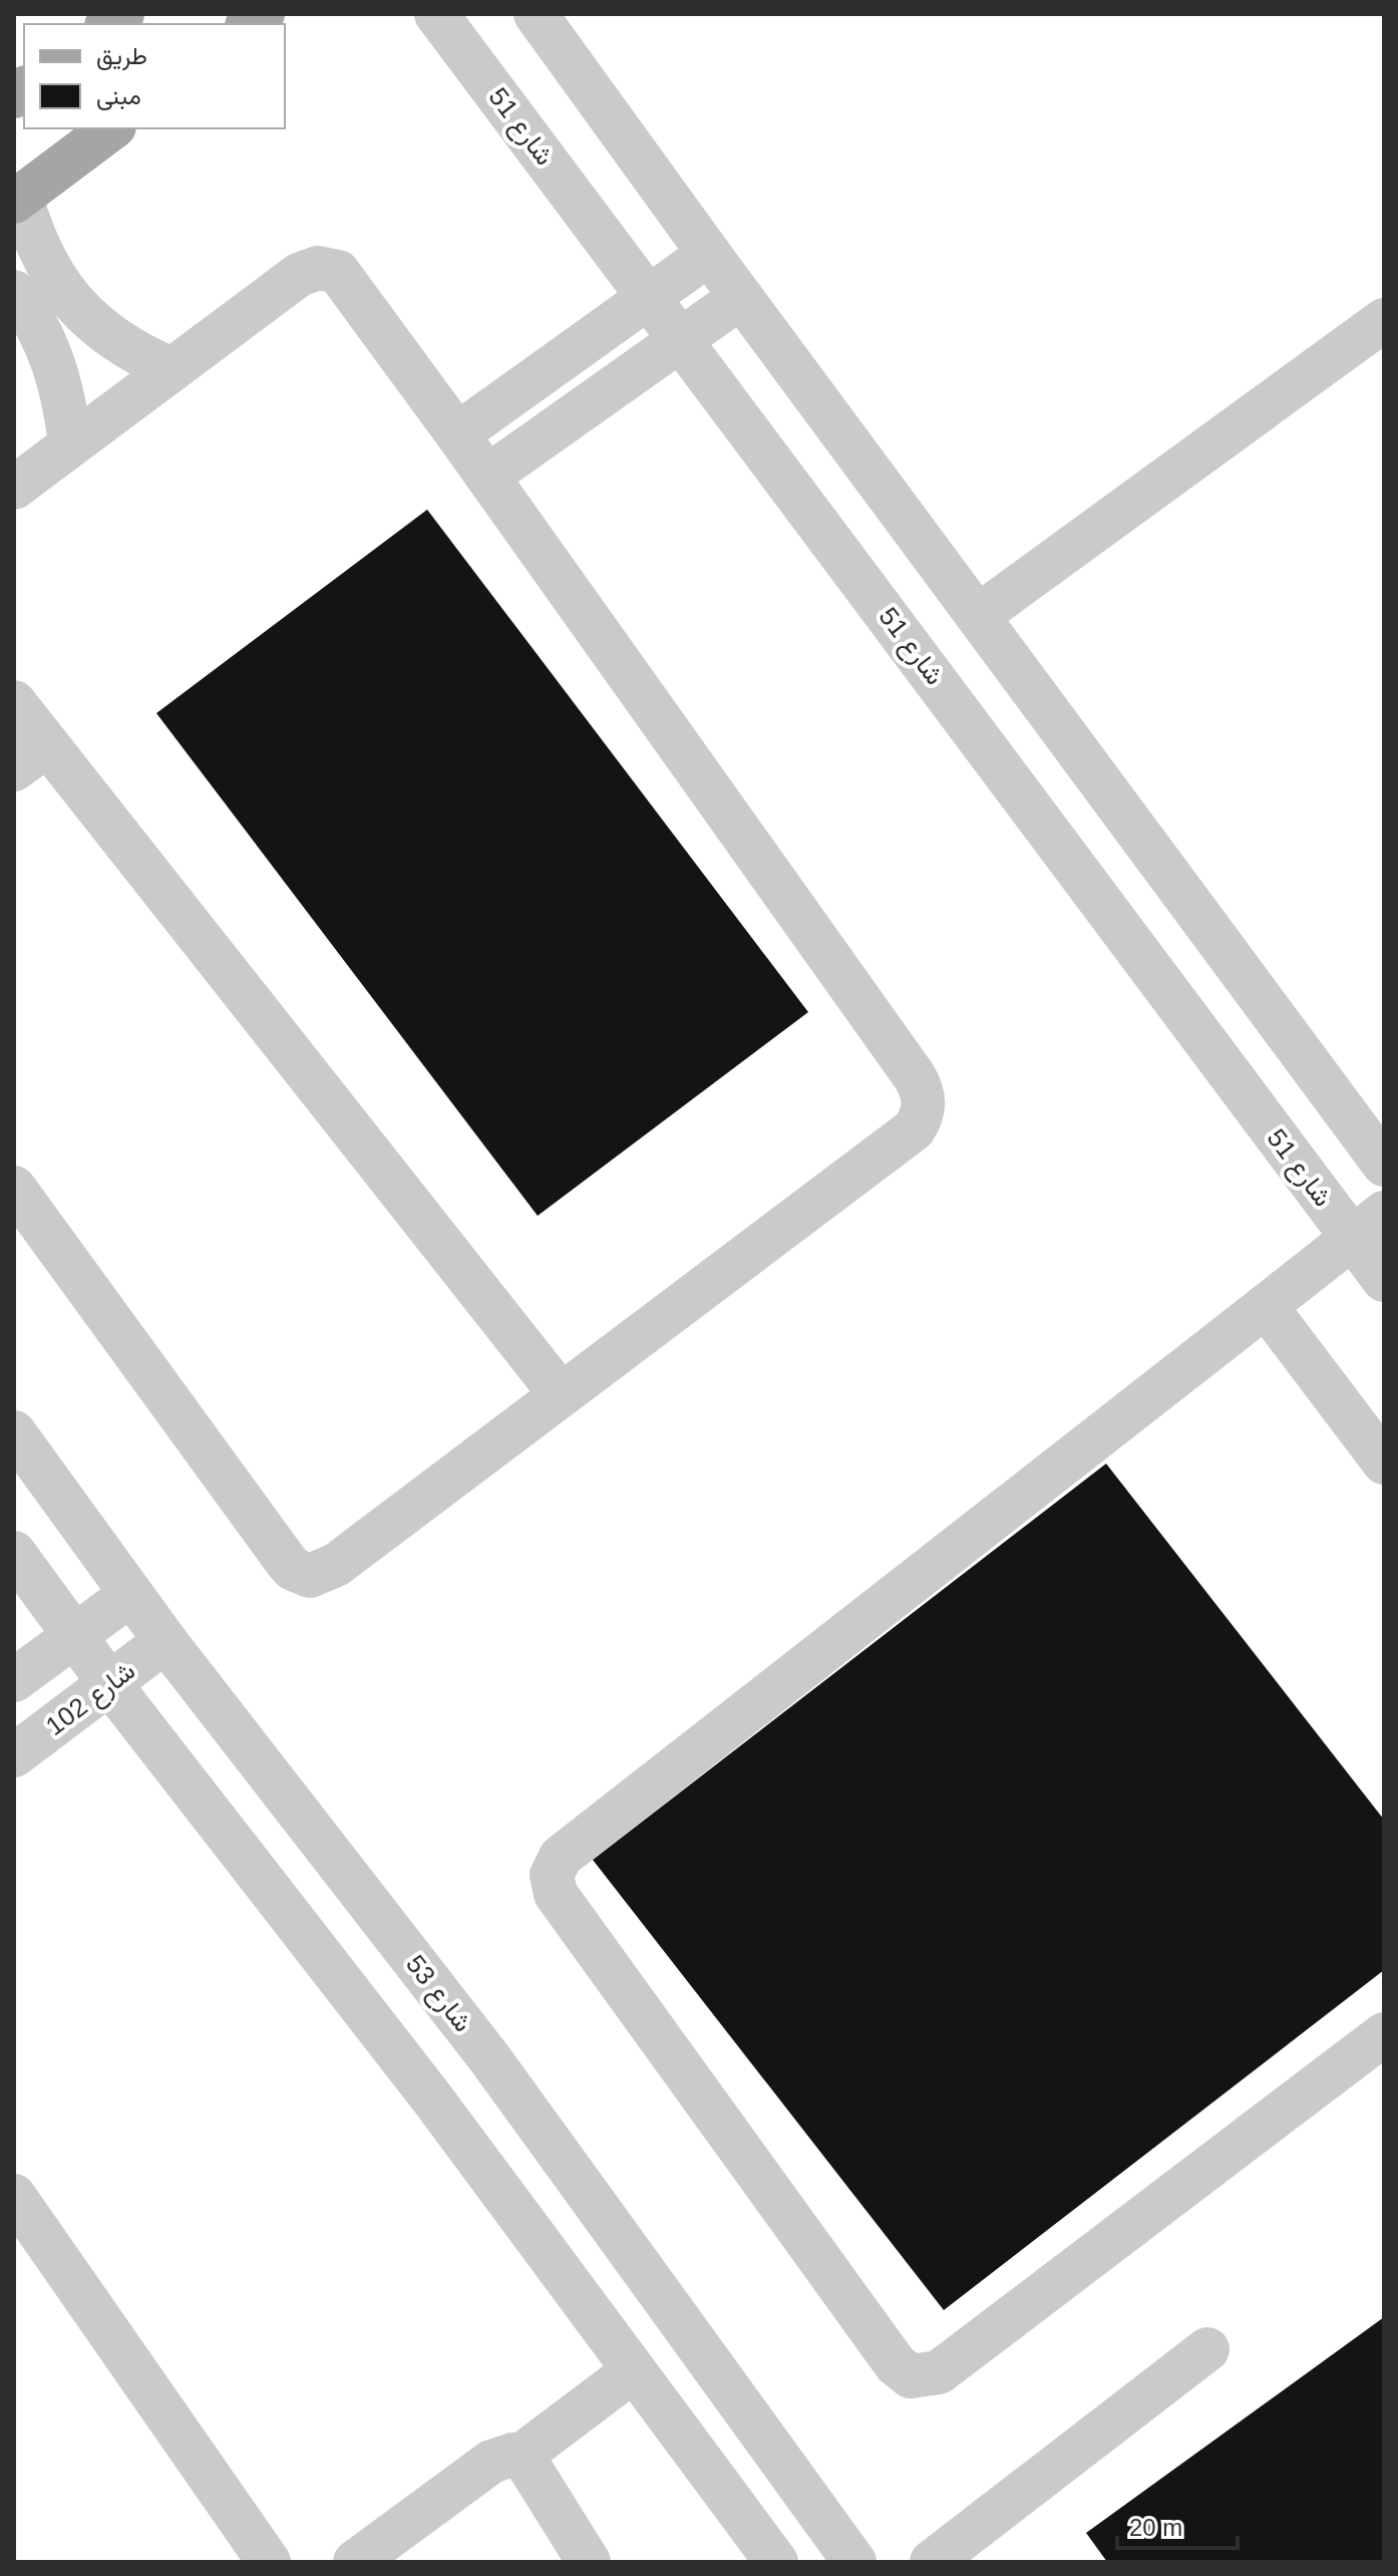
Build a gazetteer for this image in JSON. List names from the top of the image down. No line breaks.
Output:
{"streets":{"lane":["شارع 51","شارع 102","شارع 53"]},"crossings":[["شارع 102","شارع 53"]],"legend":["طريق","مبنى"],"scale_bar":"20 m"}
